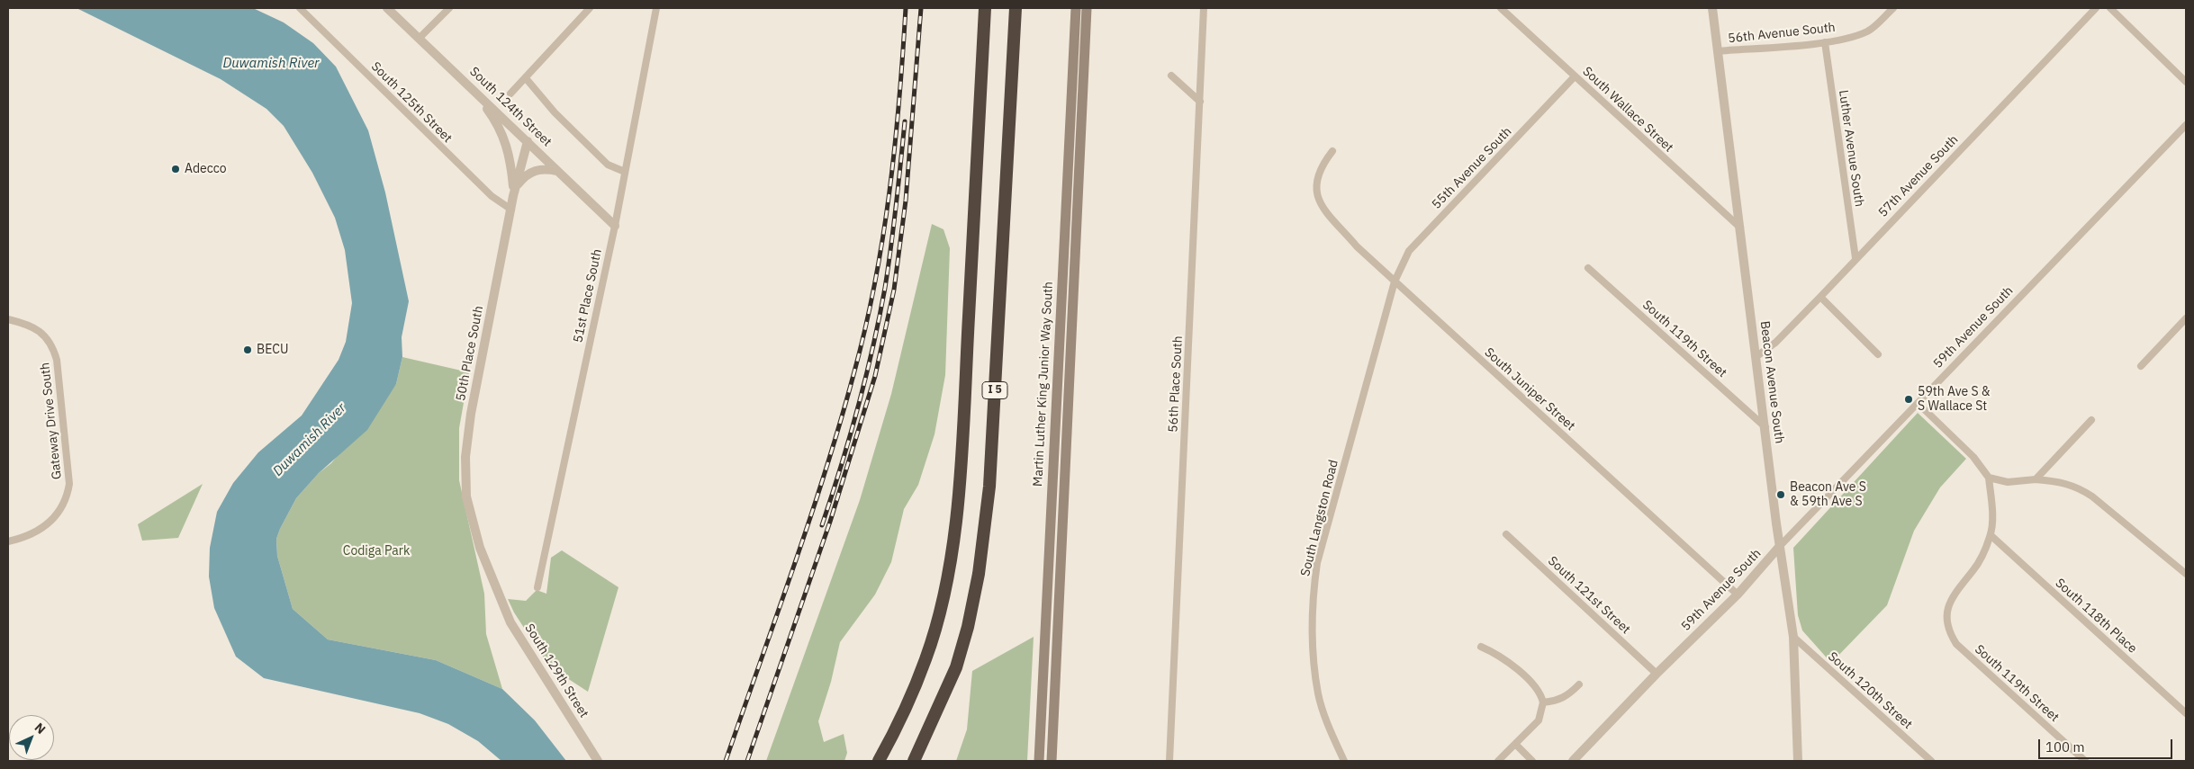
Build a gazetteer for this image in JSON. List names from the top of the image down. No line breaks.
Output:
{"streets":{"highway":["I 5"],"main road":["Martin Luther King Junior Way South"],"street":["56th Avenue South","South 125th Street","South 124th Street","South Wallace Street","Luther Avenue South","55th Avenue South","57th Avenue South","51st Place South","59th Avenue South","South 119th Street","50th Place South","Beacon Avenue South","56th Place South","South Juniper Street","Gateway Drive South","South Langston Road","South 121st Street","South 118th Place","South 129th Street","South 120th Street"]},"crossings":[["56th Avenue South","Luther Avenue South"],["56th Avenue South","Beacon Avenue South"],["South 125th Street","50th Place South"],["South 124th Street","51st Place South"],["South 124th Street","50th Place South"],["South Wallace Street","55th Avenue South"],["South Wallace Street","Beacon Avenue South"],["Luther Avenue South","57th Avenue South"],["55th Avenue South","South Juniper Street"],["55th Avenue South","South Langston Road"],["57th Avenue South","Beacon Avenue South"],["59th Avenue South","Beacon Avenue South"],["59th Avenue South","South Juniper Street"],["59th Avenue South","South 121st Street"],["South 119th Street","Beacon Avenue South"],["South 119th Street","South 118th Place"],["50th Place South","South 129th Street"],["Beacon Avenue South","South 120th Street"],["South Juniper Street","South Langston Road"]],"water":["Duwamish River"],"parks":["Codiga Park"],"places":["Adecco","BECU","59th Ave S & S Wallace St","Beacon Ave S & 59th Ave S"],"scale_bar":"100 m","north":"top right"}
